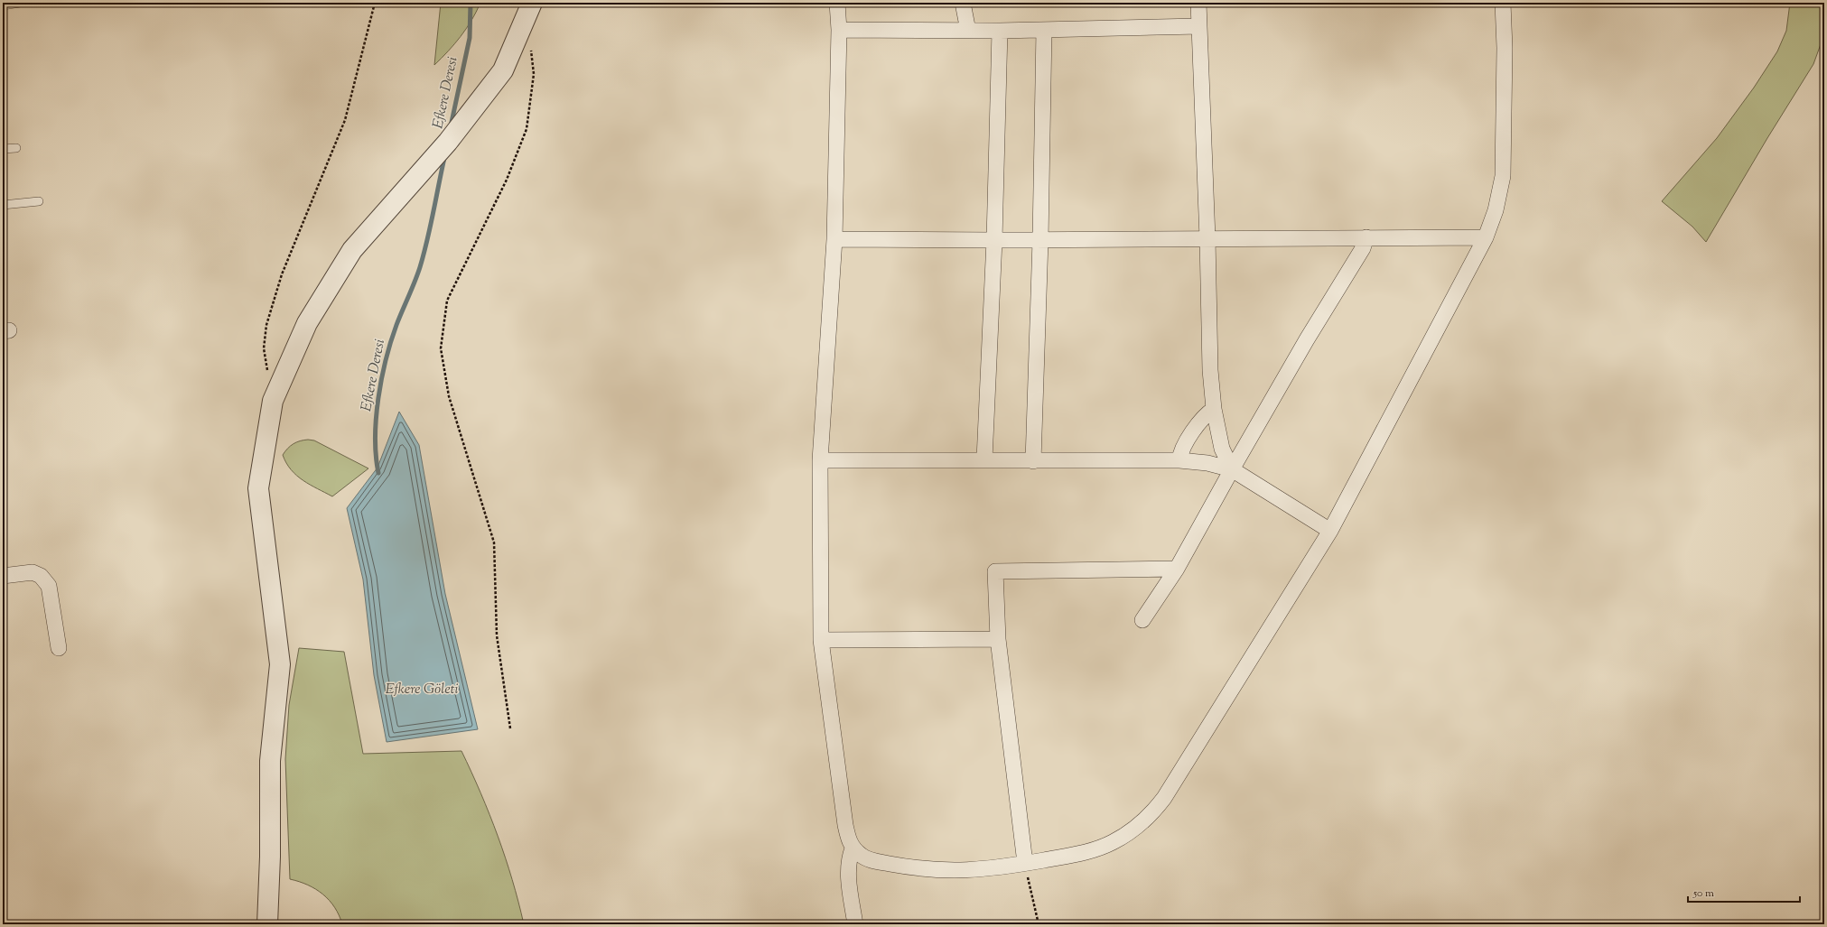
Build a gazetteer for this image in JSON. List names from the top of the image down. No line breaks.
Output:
{"water":["Efkere Deresi","Efkere Göleti"],"scale_bar":"50 m"}
